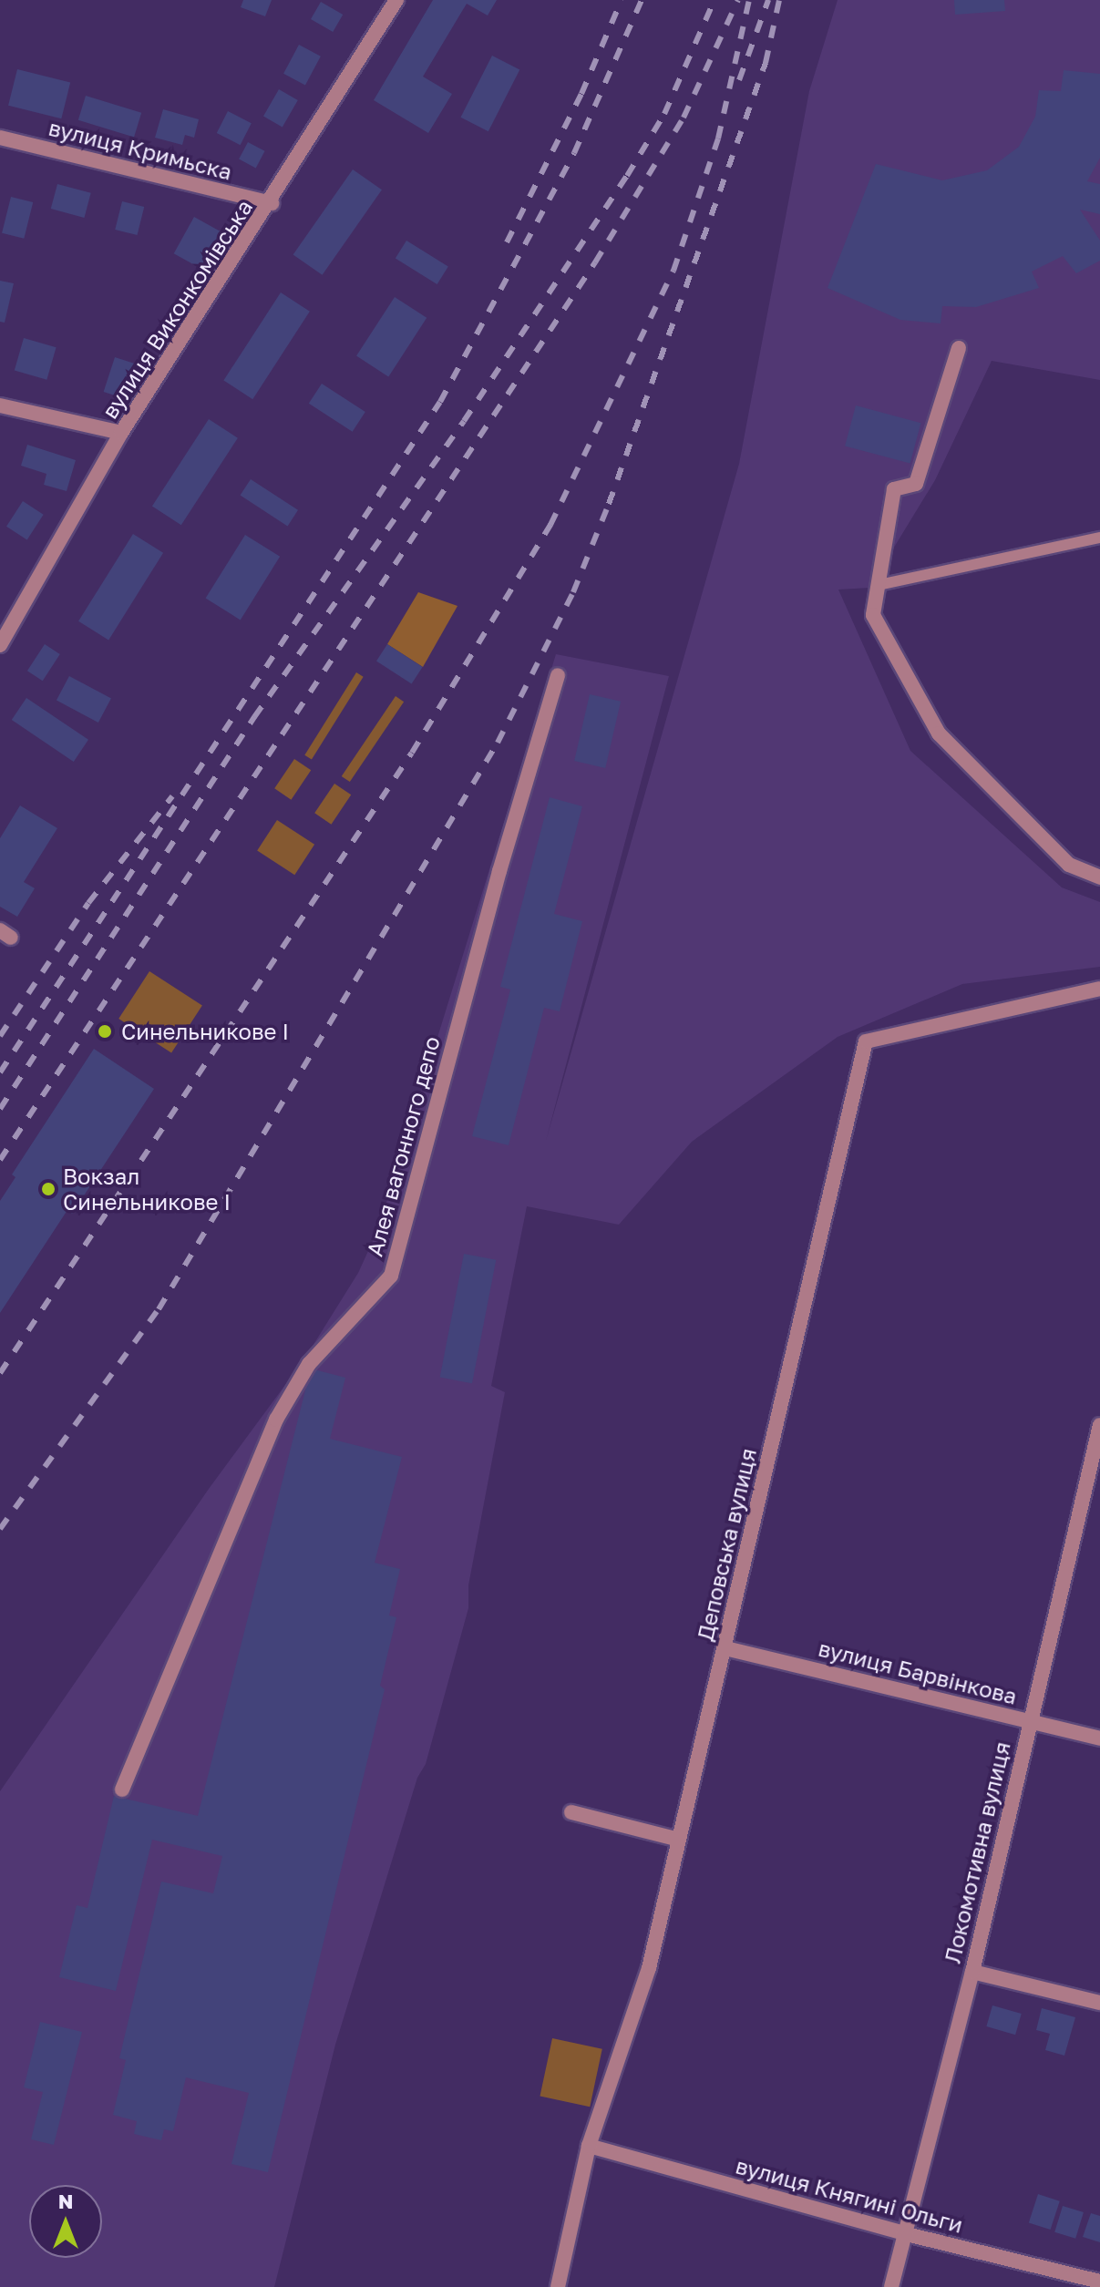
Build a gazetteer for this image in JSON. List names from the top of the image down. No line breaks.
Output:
{"streets":{"street":["вулиця Кримьска","вулиця Виконкомівська","Алея вагонного депо","Деповська вулиця","вулиця Барвінкова","Локомотивна вулиця","вулиця Княгині Ольги"]},"crossings":[["вулиця Кримьска","вулиця Виконкомівська"],["Деповська вулиця","вулиця Барвінкова"],["Деповська вулиця","вулиця Княгині Ольги"],["вулиця Барвінкова","Локомотивна вулиця"],["Локомотивна вулиця","вулиця Княгині Ольги"]],"places":["Синельникове І","Вокзал Синельникове І"],"north":"top"}
